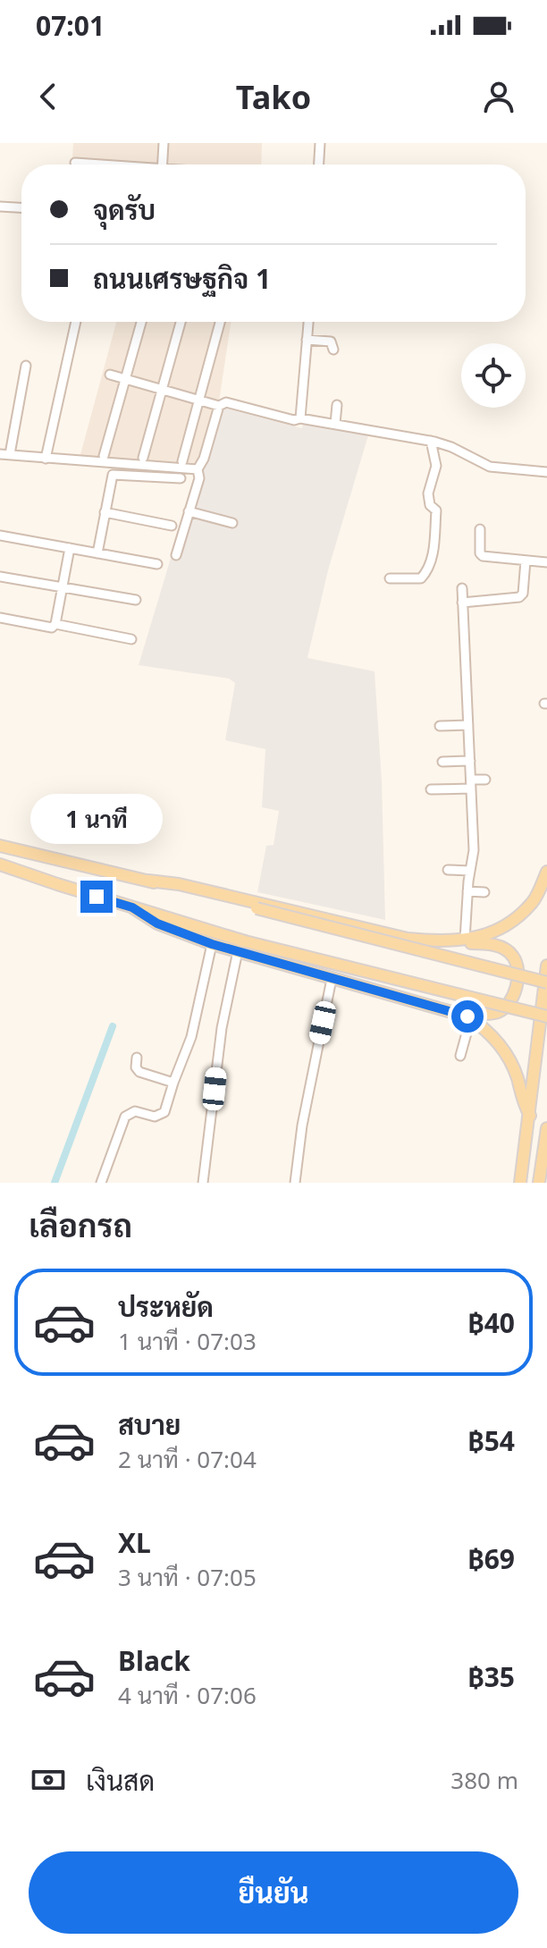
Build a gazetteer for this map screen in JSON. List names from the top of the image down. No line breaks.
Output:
{"page":{"status":"07:01","header":"Tako","banner":["จุดรับ","ถนนเศรษฐกิจ 1"],"bubble":"1 นาที","heading":"เลือกรถ","list":[{"name":"ประหยัด","note":"1 นาที · 07:03","value":"฿40"},{"name":"สบาย","note":"2 นาที · 07:04","value":"฿54"},{"name":"XL","note":"3 นาที · 07:05","value":"฿69"},{"name":"Black","note":"4 นาที · 07:06","value":"฿35"}],"pay":["เงินสด","380 m"],"buttons":"ยืนยัน"}}
